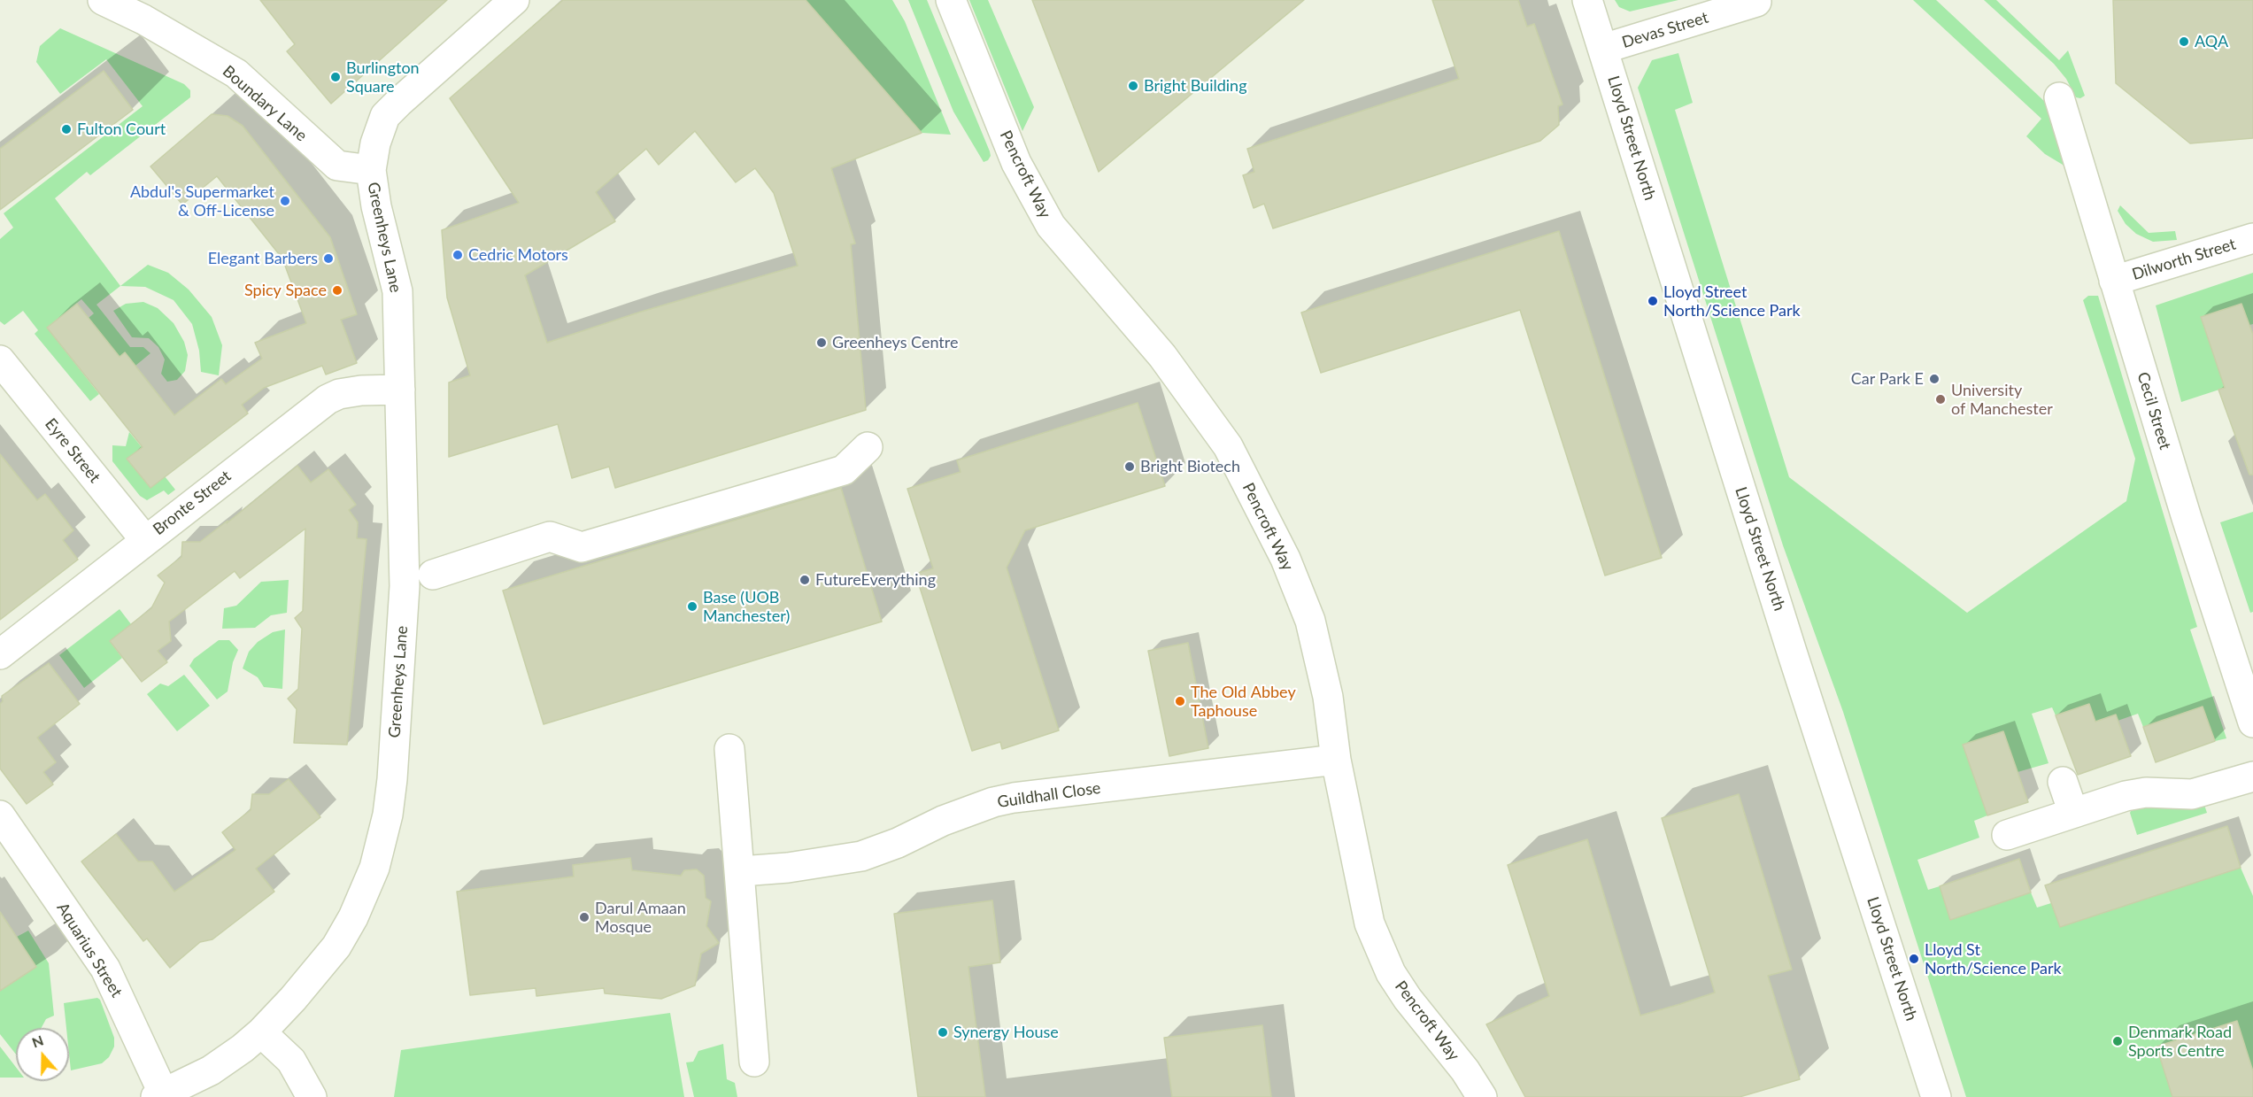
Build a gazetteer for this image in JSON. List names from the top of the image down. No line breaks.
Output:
{"streets":{"street":["Devas Street","Boundary Lane","Lloyd Street North","Pencroft Way","Greenheys Lane","Dilworth Street","Cecil Street","Eyre Street","Bronte Street","Guildhall Close","Aquarius Street"]},"crossings":[["Devas Street","Lloyd Street North"],["Boundary Lane","Greenheys Lane"],["Pencroft Way","Guildhall Close"],["Greenheys Lane","Bronte Street"],["Greenheys Lane","Aquarius Street"],["Dilworth Street","Cecil Street"],["Eyre Street","Bronte Street"]],"places":["AQA","Burlington Square","Bright Building","Fulton Court","Abdul's Supermarket & Off-License","Cedric Motors","Elegant Barbers","Spicy Space","Lloyd Street North/Science Park","Greenheys Centre","Car Park E","University of Manchester","Bright Biotech","FutureEverything","Base (UOB Manchester)","The Old Abbey Taphouse","Darul Amaan Mosque","Lloyd St North/Science Park","Synergy House","Denmark Road Sports Centre"],"north":"top"}
